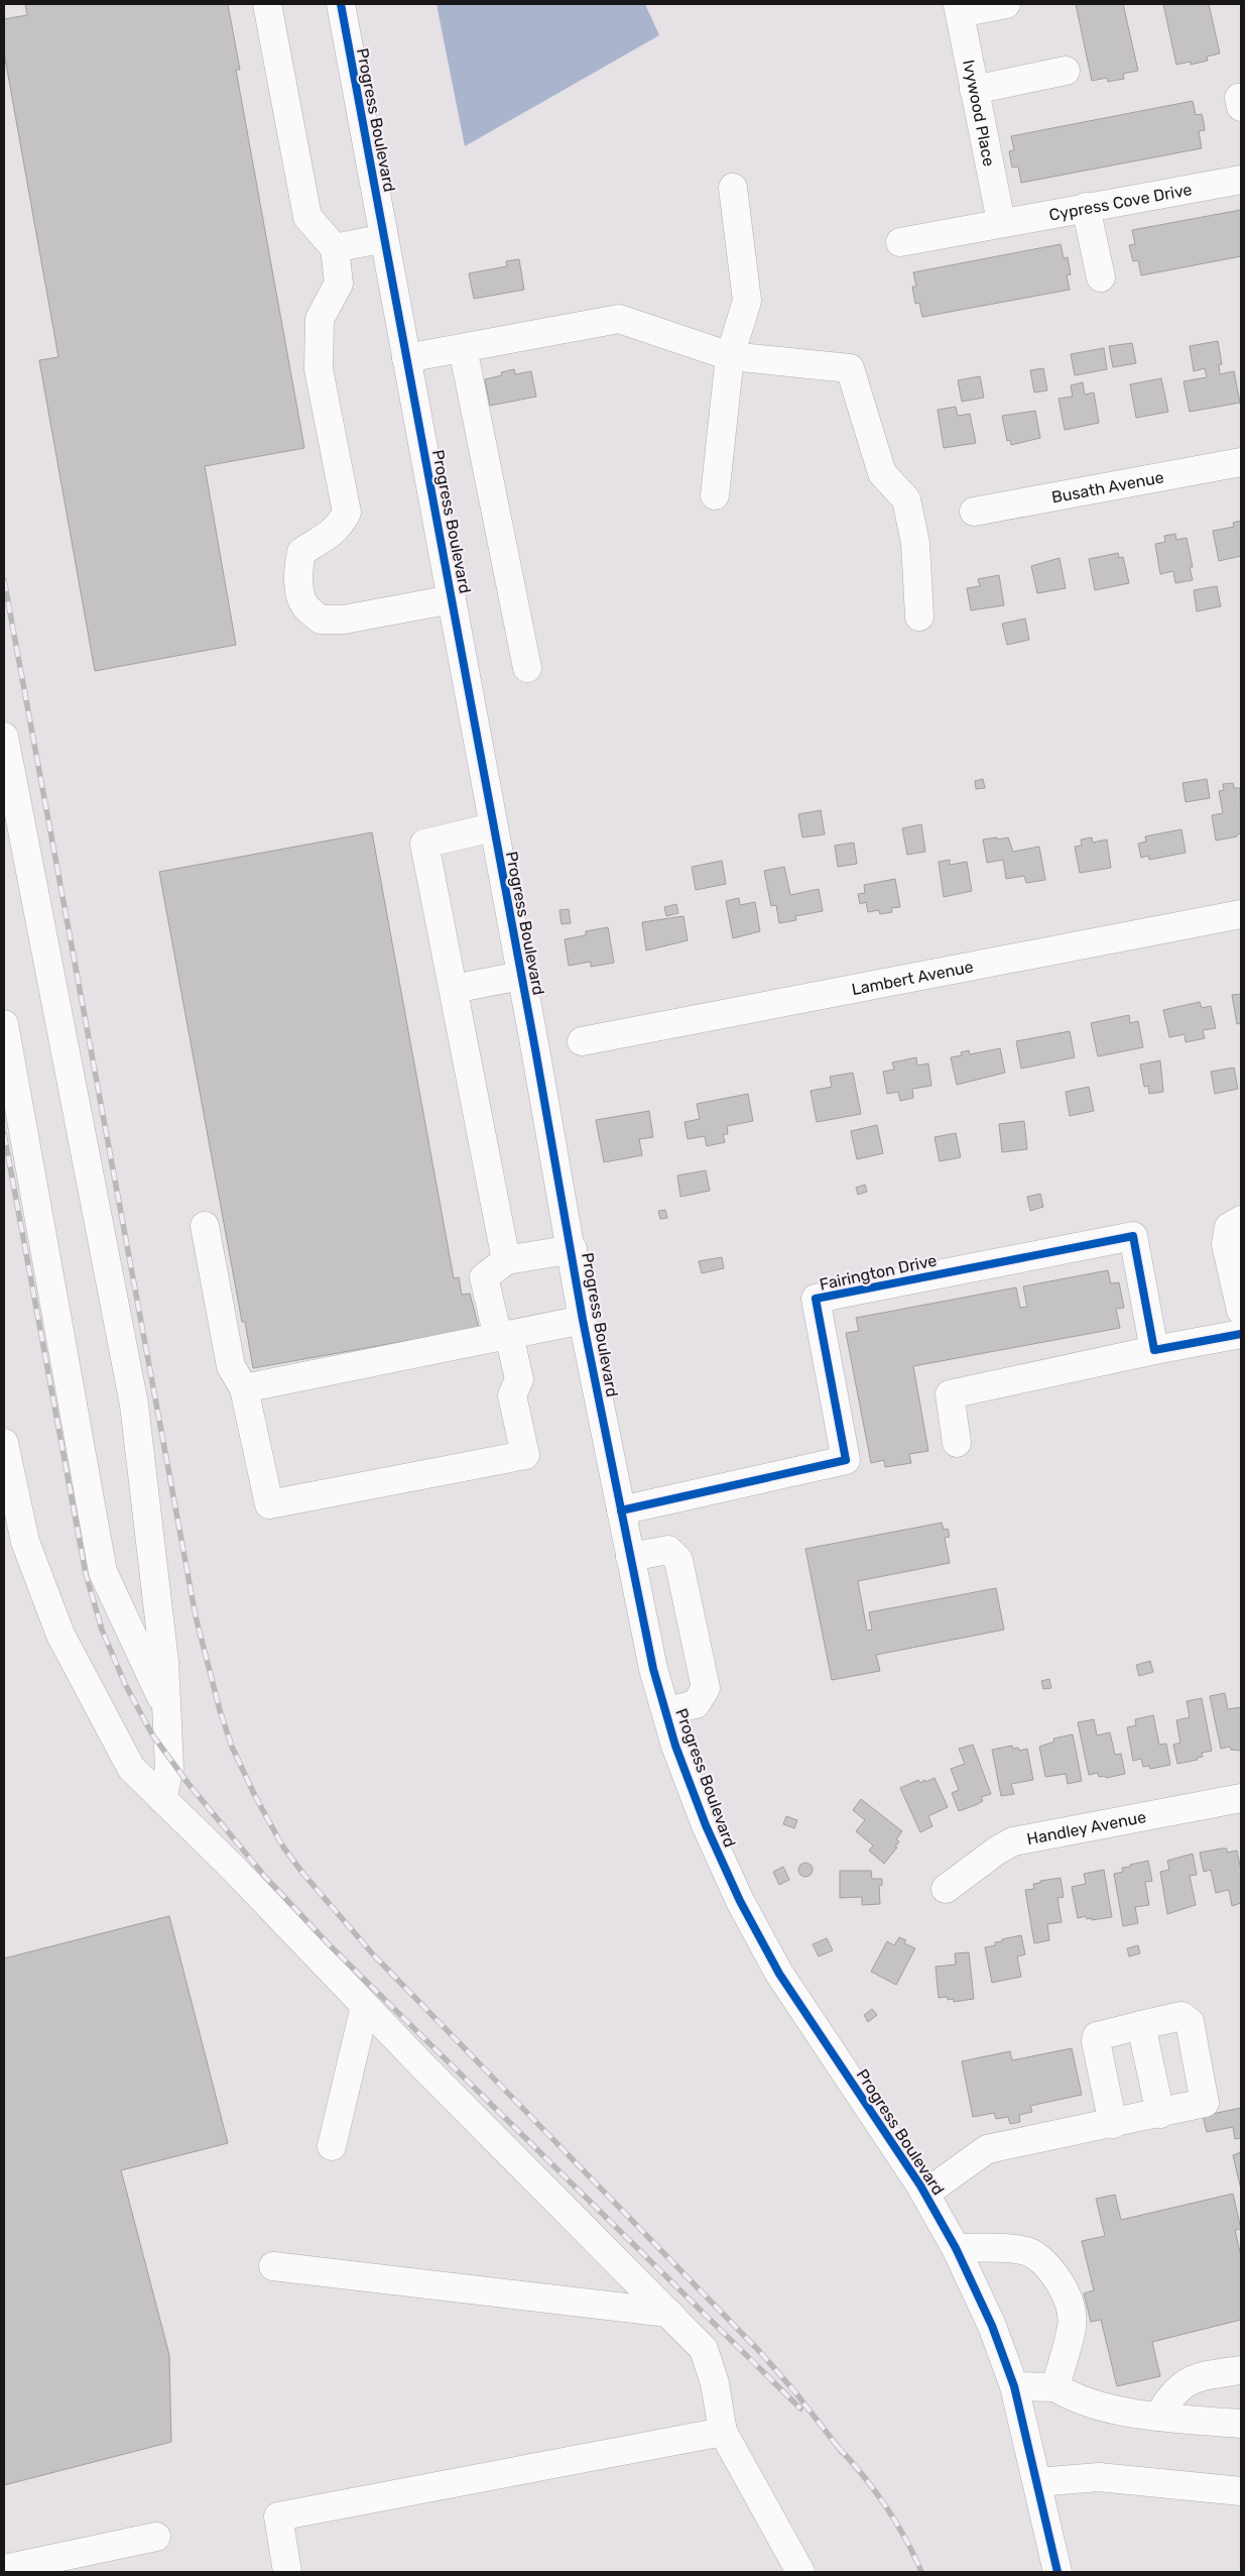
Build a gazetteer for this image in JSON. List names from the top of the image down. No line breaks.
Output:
{"streets":{"street":["Ivywood Place","Progress Boulevard","Cypress Cove Drive","Busath Avenue","Lambert Avenue","Fairington Drive","Handley Avenue"]},"crossings":[["Ivywood Place","Cypress Cove Drive"],["Progress Boulevard","Fairington Drive"]]}
